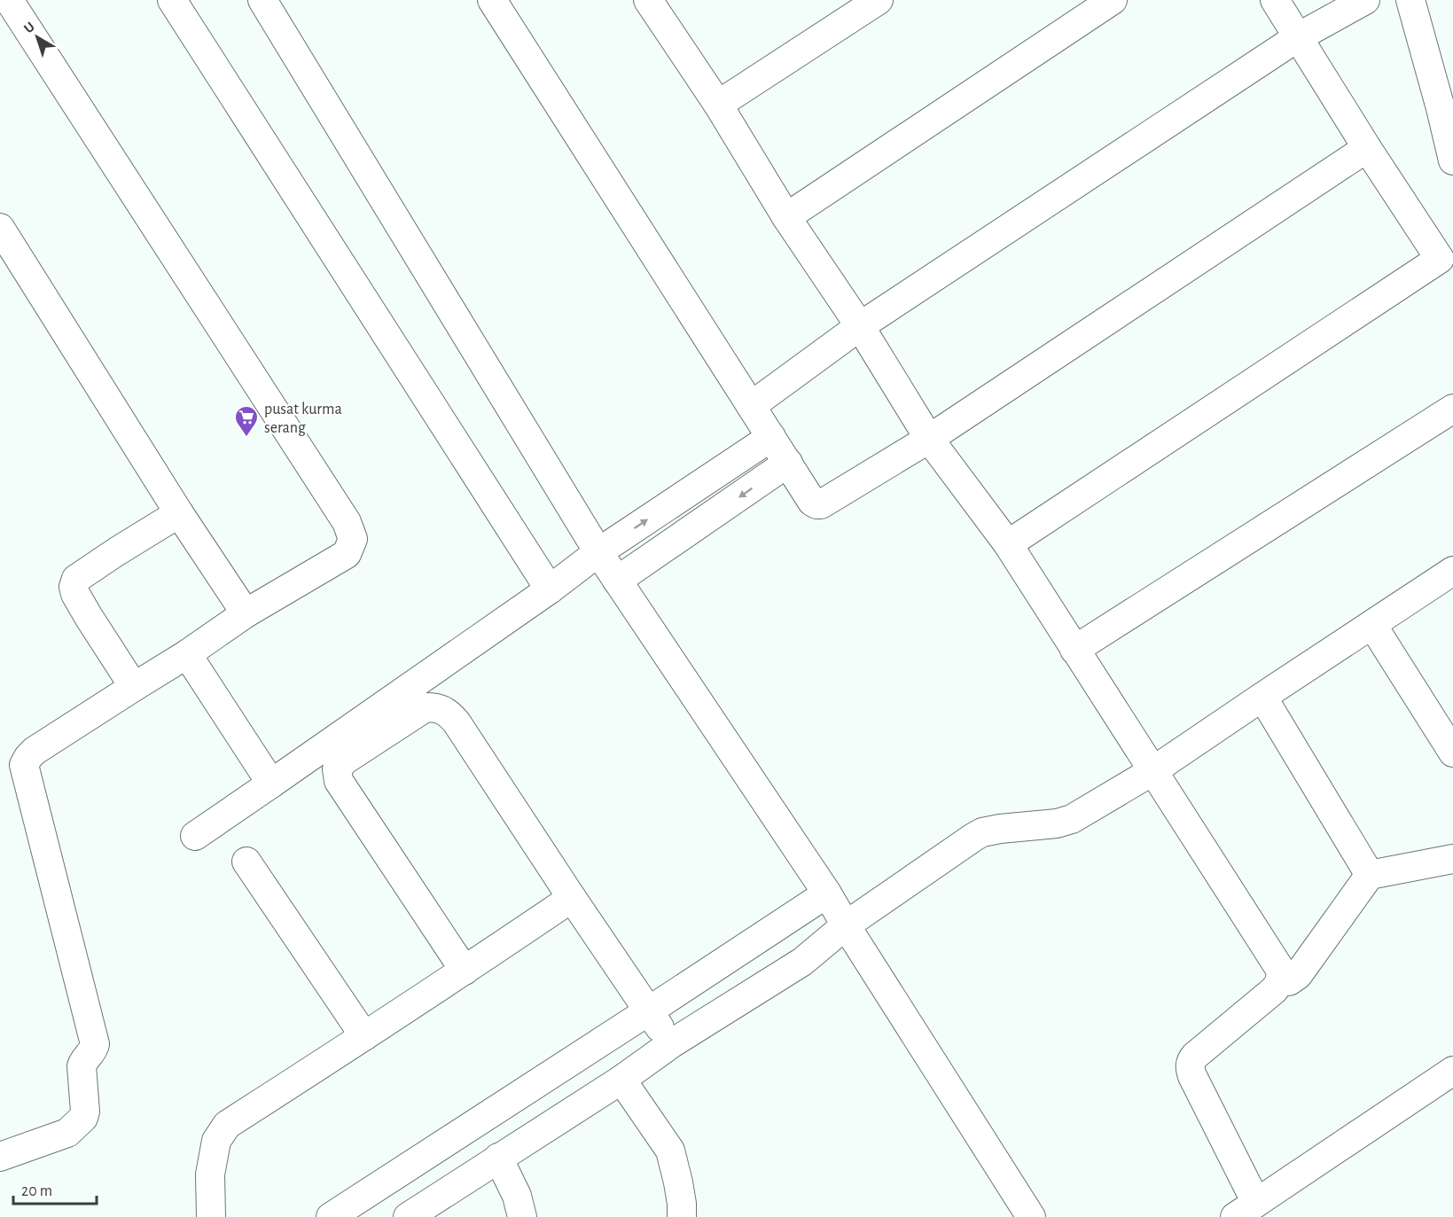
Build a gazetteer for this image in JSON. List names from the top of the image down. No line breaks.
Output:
{"places":{"supermarket":["pusat kurma serang"]},"scale_bar":"20 m","north":"top left"}
